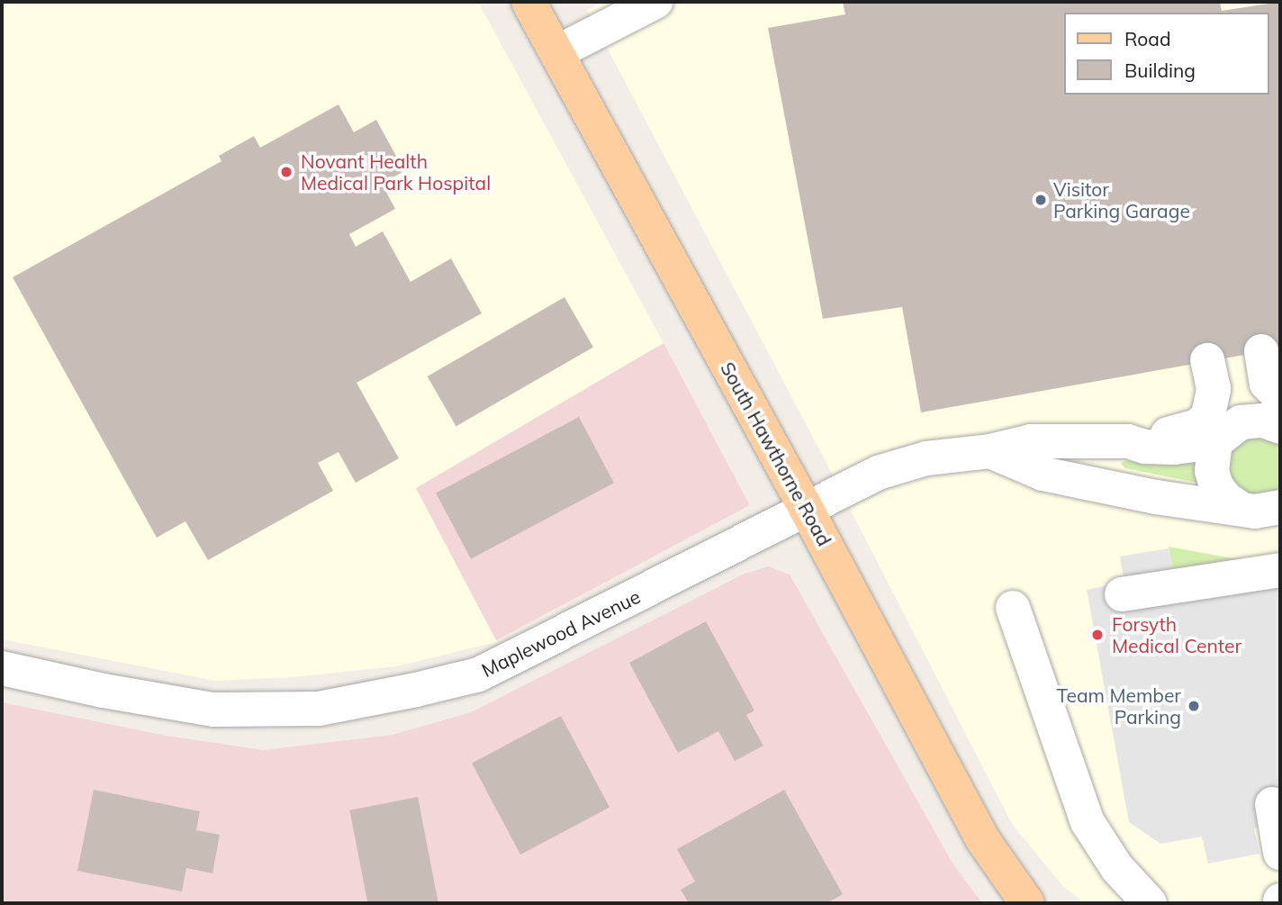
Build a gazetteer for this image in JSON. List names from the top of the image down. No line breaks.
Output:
{"streets":{"main road":["South Hawthorne Road"],"street":["Maplewood Avenue"]},"crossings":[["South Hawthorne Road","Maplewood Avenue"]],"places":["Novant Health Medical Park Hospital","Visitor Parking Garage","Forsyth Medical Center","Team Member Parking"],"legend":["Road","Building"]}
